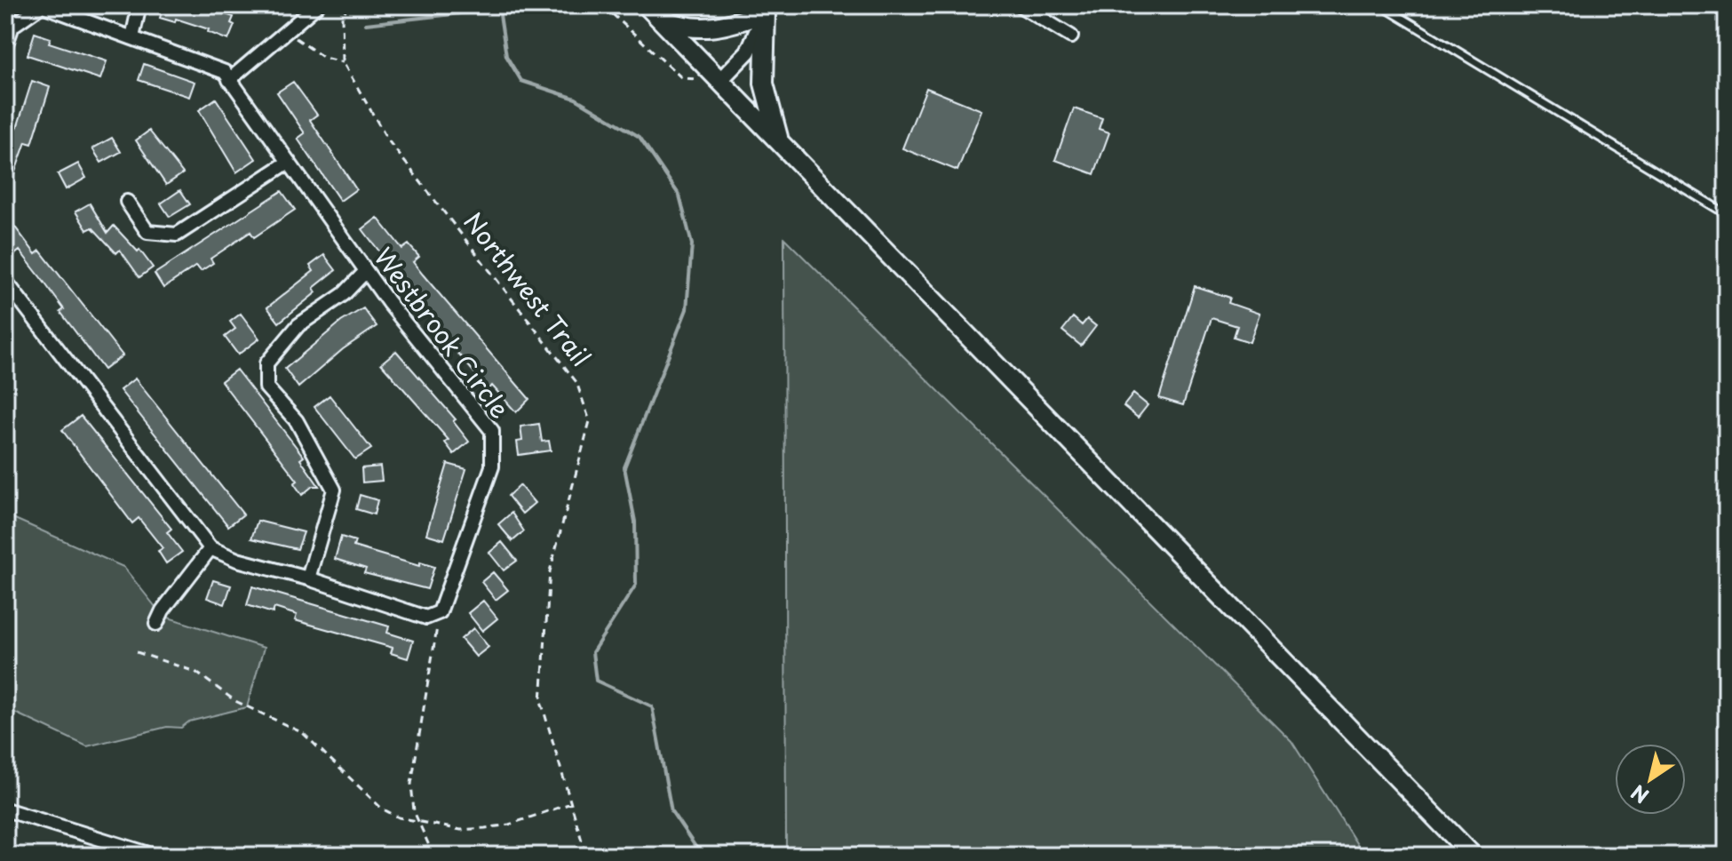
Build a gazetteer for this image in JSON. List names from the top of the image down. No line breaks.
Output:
{"streets":{"street":["Westbrook Circle"],"path":["Northwest Trail"]},"north":"bottom left"}
